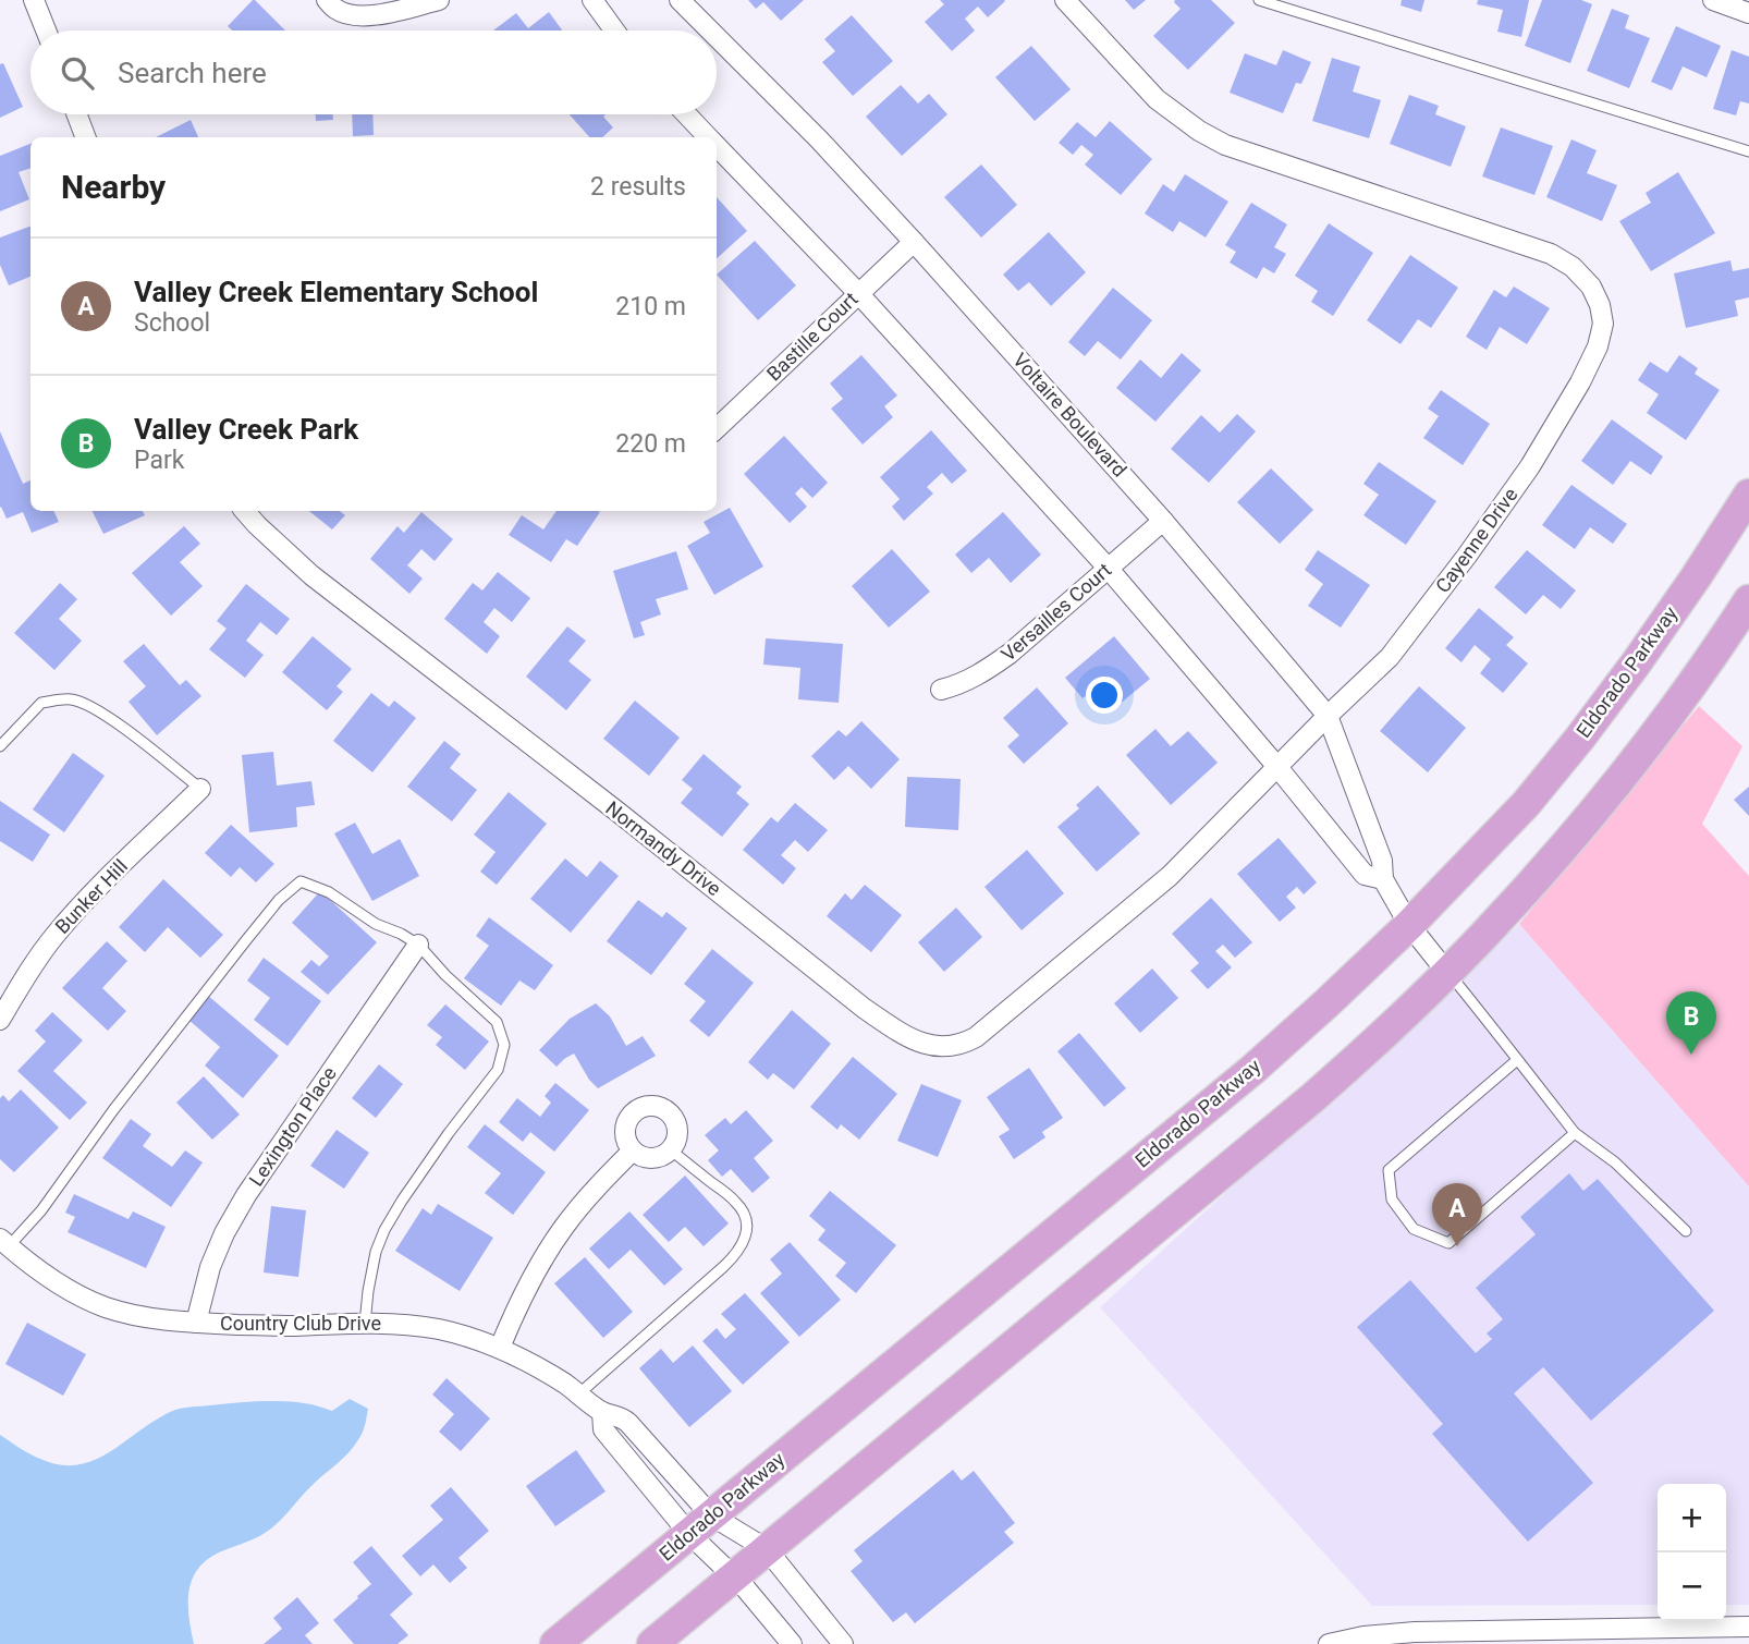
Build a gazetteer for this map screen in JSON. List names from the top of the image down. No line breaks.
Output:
{"streets":{"main road":["Eldorado Parkway"],"street":["Bastille Court","Voltaire Boulevard","Cayenne Drive","Versailles Court","Normandy Drive","Bunker Hill","Lexington Place","Country Club Drive"]},"crossings":[["Bastille Court","Voltaire Boulevard"],["Voltaire Boulevard","Cayenne Drive"],["Voltaire Boulevard","Versailles Court"],["Voltaire Boulevard","Eldorado Parkway"],["Cayenne Drive","Normandy Drive"],["Eldorado Parkway","Country Club Drive"],["Lexington Place","Country Club Drive"]],"page":{"search":"Search here","heading":["Nearby","2 results"],"list":[{"mark":"A","name":"Valley Creek Elementary School","note":"School","value":"210 m"},{"mark":"B","name":"Valley Creek Park","note":"Park","value":"220 m"}],"pins":["B","A"],"map_buttons":["+","−"]}}
